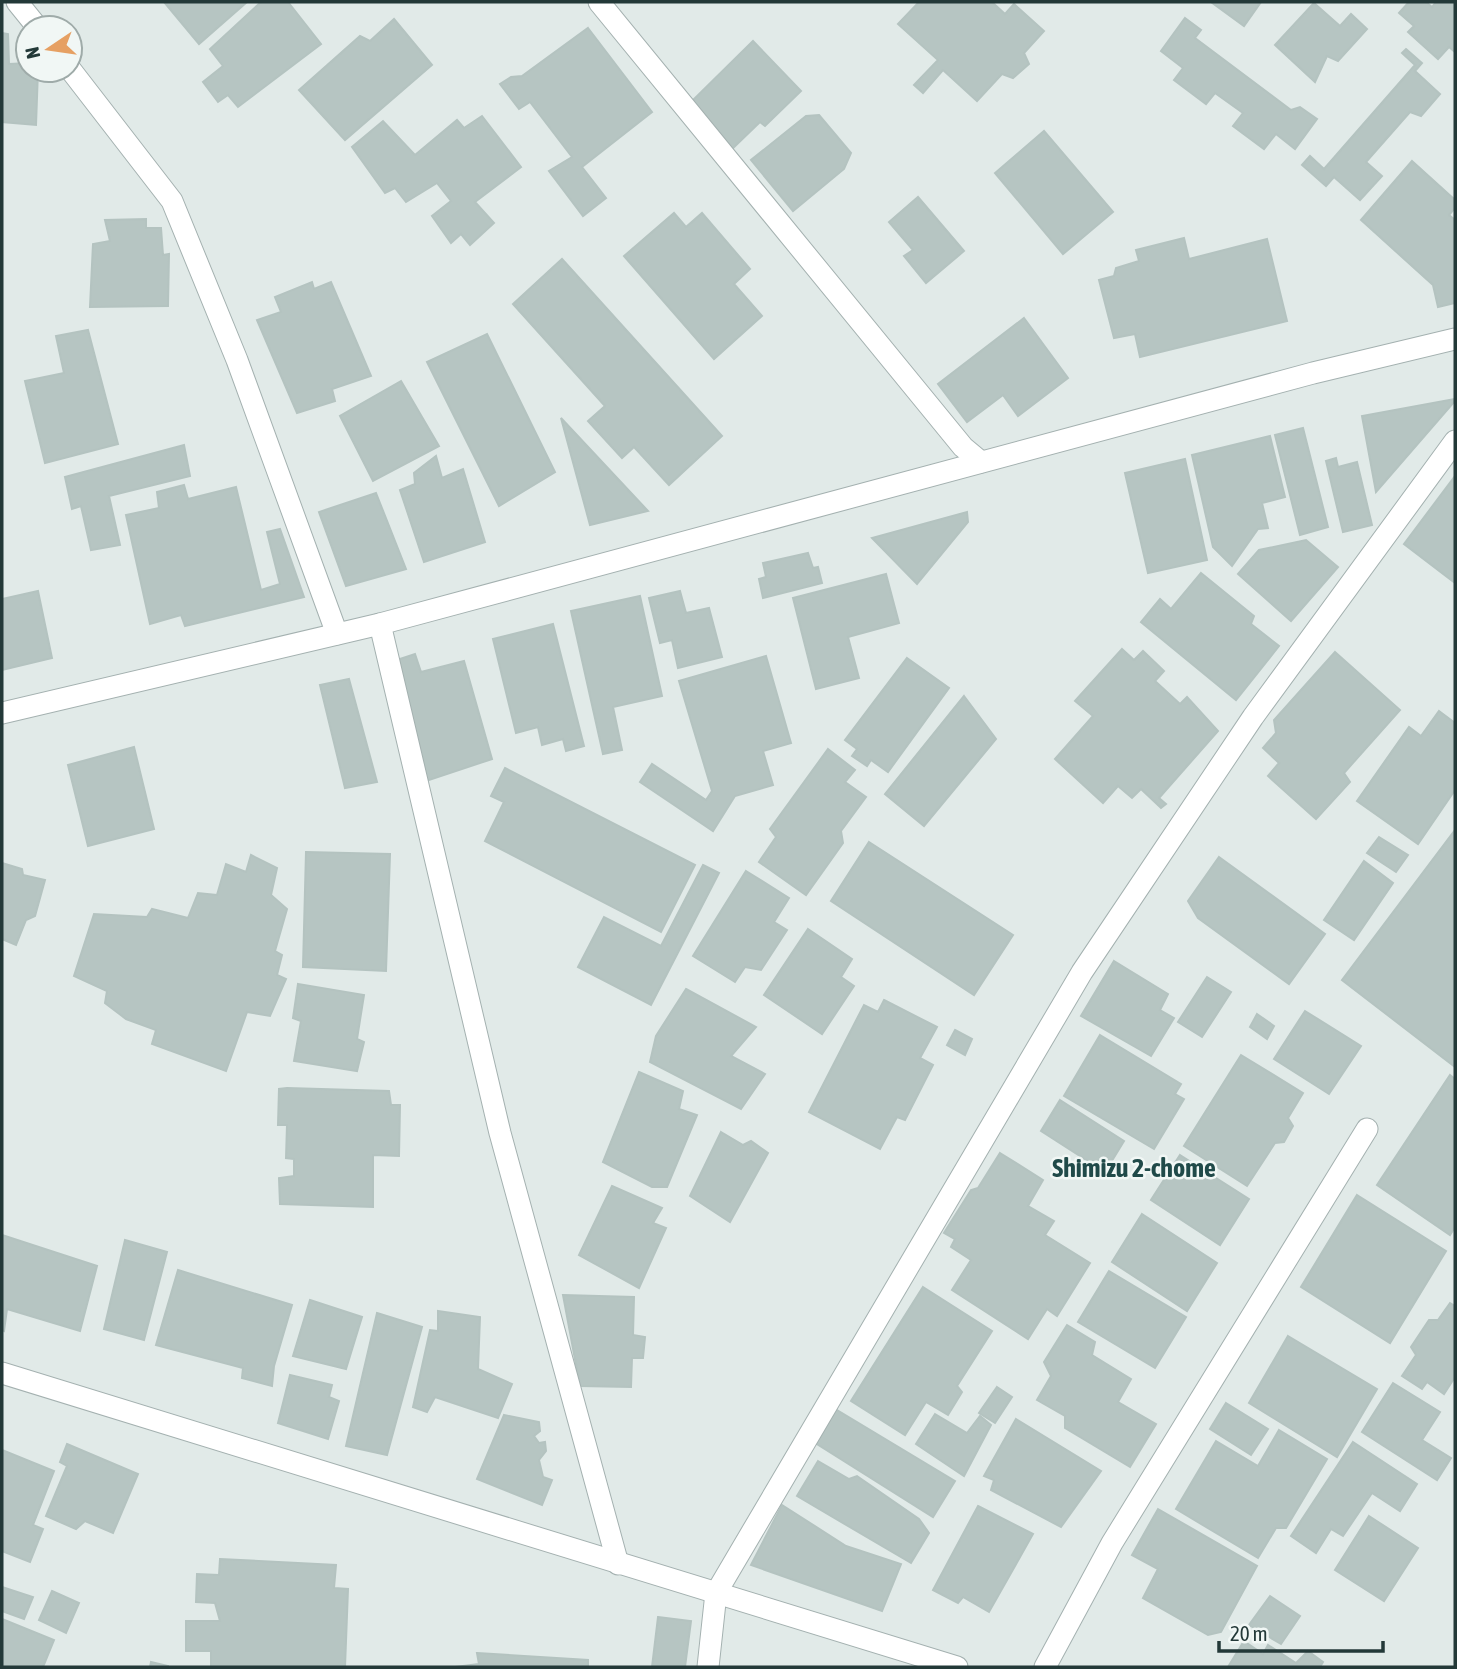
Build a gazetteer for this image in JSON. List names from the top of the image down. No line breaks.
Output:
{"districts":["Shimizu 2-chome"],"scale_bar":"20 m","north":"left"}
